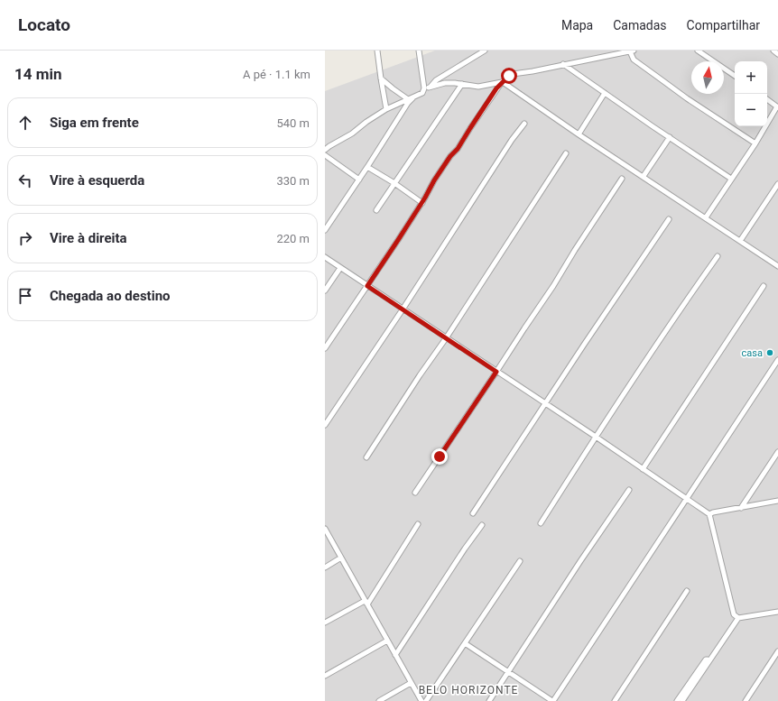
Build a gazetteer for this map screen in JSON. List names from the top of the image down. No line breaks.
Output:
{"districts":["BELO HORIZONTE"],"places":["casa"],"north":"top","page":{"header":"Locato","nav":["Mapa","Camadas","Compartilhar"],"heading":["14 min","A pé · 1.1 km"],"map_buttons":["+","−"],"list":[["Siga em frente","540 m"],["Vire à esquerda","330 m"],["Vire à direita","220 m"],"Chegada ao destino"]}}
